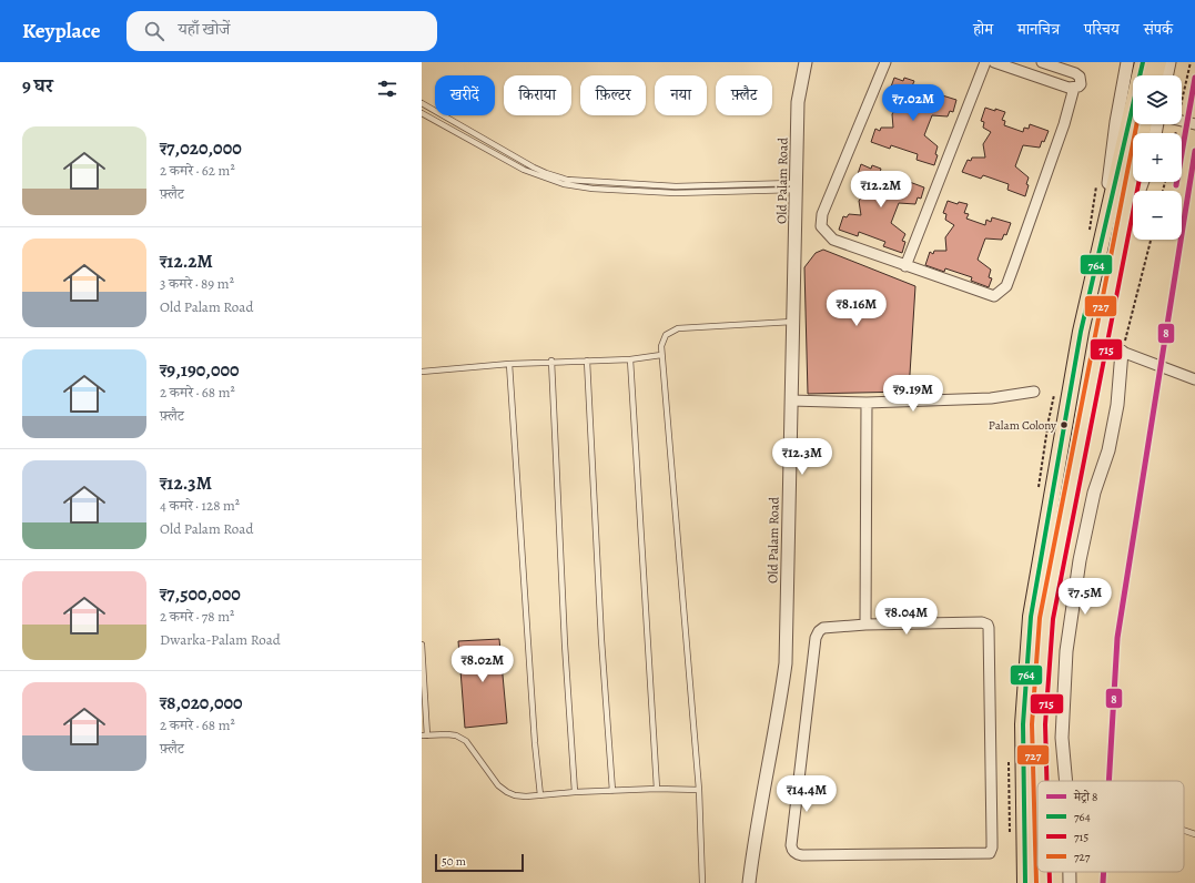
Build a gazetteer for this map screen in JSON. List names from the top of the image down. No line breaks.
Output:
{"streets":{"street":["Old Palam Road"]},"places":["Palam Colony"],"lines":["transit line 764","metro line 8","transit line 727","transit line 715"],"legend":["मेट्रो 8","764","715","727"],"scale_bar":"50 m","page":{"header":"Keyplace","search":"यहाँ खोजें","nav":["होम","मानचित्र","परिचय","संपर्क"],"heading":"9 घर","map_buttons":["+","−"],"chip":["खरीदें","किराया","फ़िल्टर","नया","फ़्लैट"],"price":["₹7.02M","₹12.2M","₹8.16M","₹9.19M","₹12.3M","₹7.5M","₹8.04M","₹8.02M","₹14.4M"],"list":[{"name":"₹7,020,000","note":"2 कमरे · 62 m² · फ़्लैट"},{"name":"₹12.2M","note":"3 कमरे · 89 m² · Old Palam Road"},{"name":"₹9,190,000","note":"2 कमरे · 68 m² · फ़्लैट"},{"name":"₹12.3M","note":"4 कमरे · 128 m² · Old Palam Road"},{"name":"₹7,500,000","note":"2 कमरे · 78 m² · Dwarka-Palam Road"},{"name":"₹8,020,000","note":"2 कमरे · 68 m² · फ़्लैट"}],"scale":"50 m"}}
